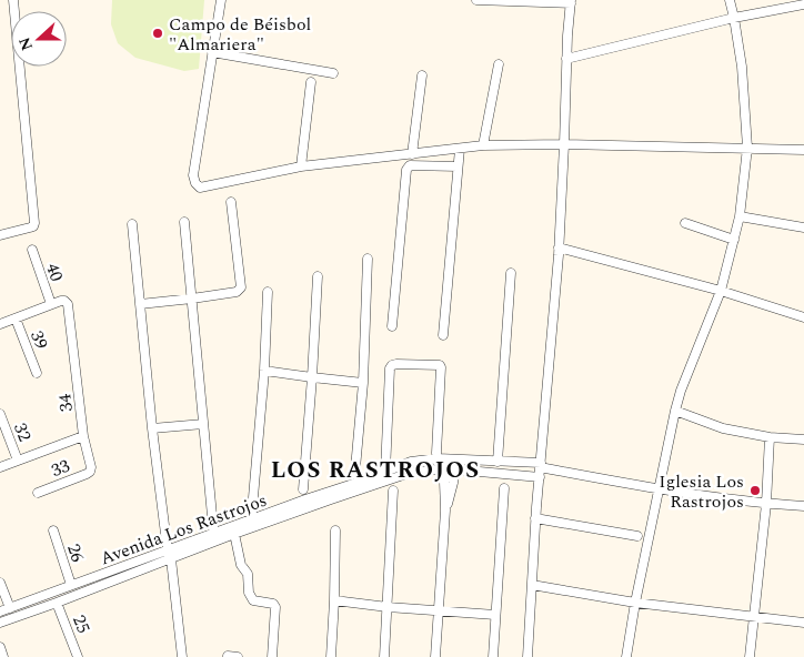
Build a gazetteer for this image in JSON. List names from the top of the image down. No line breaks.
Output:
{"streets":{"street":["40","39","34","32","33","Avenida Los Rastrojos","26","25"]},"crossings":[["40","34"],["34","33"],["Avenida Los Rastrojos","26"],["Avenida Los Rastrojos","25"]],"districts":["LOS RASTROJOS"],"places":["Campo de Béisbol \"Almariera\"","Iglesia Los Rastrojos"],"north":"left"}
